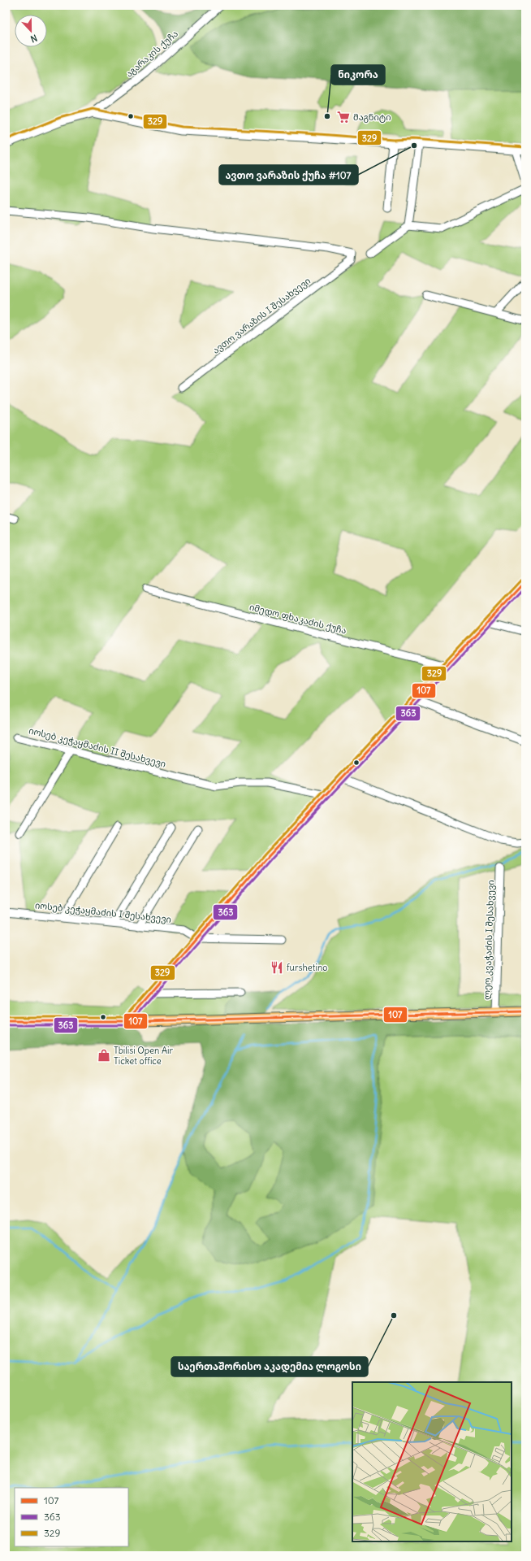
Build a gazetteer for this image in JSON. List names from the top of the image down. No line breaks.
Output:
{"streets":{"street":["აგარაკის ქუჩა","ავთო ვარაზის I შესახვევი","იმედო ფხაკაძის ქუჩა","იოსებ კეჭაყმაძის II შესახვევი","იოსებ კეჭაყმაძის I შესახვევი","ლეო კვაჭაძის I შესახვევი"]},"places":{"other":["ნიკორა","ავთო ვარაზის ქუჩა #107","საერთაშორისო აკადემია ლოგოსი"],"supermarket":["მაგნიტი"],"restaurant":["furshetino"],"shop":["Tbilisi Open Air Ticket office"]},"lines":["transit line 329","transit line 107","transit line 363"],"legend":["107","363","329"],"north":"bottom"}
